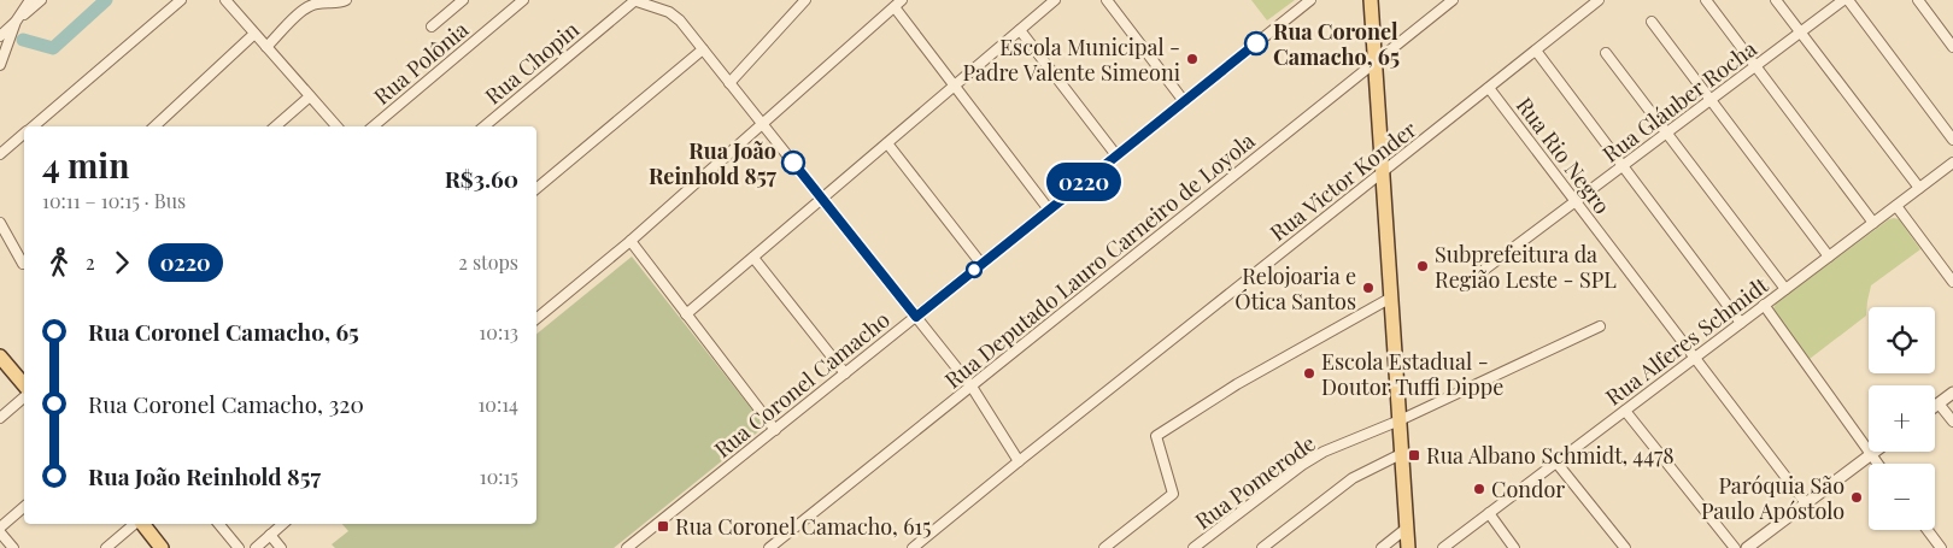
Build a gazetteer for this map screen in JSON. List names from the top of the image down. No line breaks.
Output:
{"streets":{"street":["Rua Polônia","Rua Chopin","Rua Gláuber Rocha","Rua Rio Negro","Rua Victor Konder","Rua Deputado Lauro Carneiro de Loyola","Rua Alferes Schmidt","Rua Coronel Camacho","Rua Pomerode"]},"crossings":[["Rua Gláuber Rocha","Rua Rio Negro"],["Rua Rio Negro","Rua Victor Konder"],["Rua Rio Negro","Rua Alferes Schmidt"]],"places":{"other":["Rua Coronel Camacho, 65","Escola Municipal - Padre Valente Simeoni","Rua João Reinhold 857","Subprefeitura da Região Leste - SPL","Relojoaria e Ótica Santos","Escola Estadual - Doutor Tuffi Dippe","Condor","Paróquia São Paulo Apóstolo"],"transit":["Rua Albano Schmidt, 4478","Rua Coronel Camacho, 615"]},"lines":["bus line 0220"],"page":{"on_map":"0220","heading":["4 min","10:11 – 10:15 · Bus","R$3.60"],"legs":["2","0220","2 stops"],"list":[{"name":"Rua Coronel Camacho, 65","value":"10:13"},{"name":"Rua Coronel Camacho, 320","value":"10:14"},{"name":"Rua João Reinhold 857","value":"10:15"}],"map_buttons":["+","−"]}}
